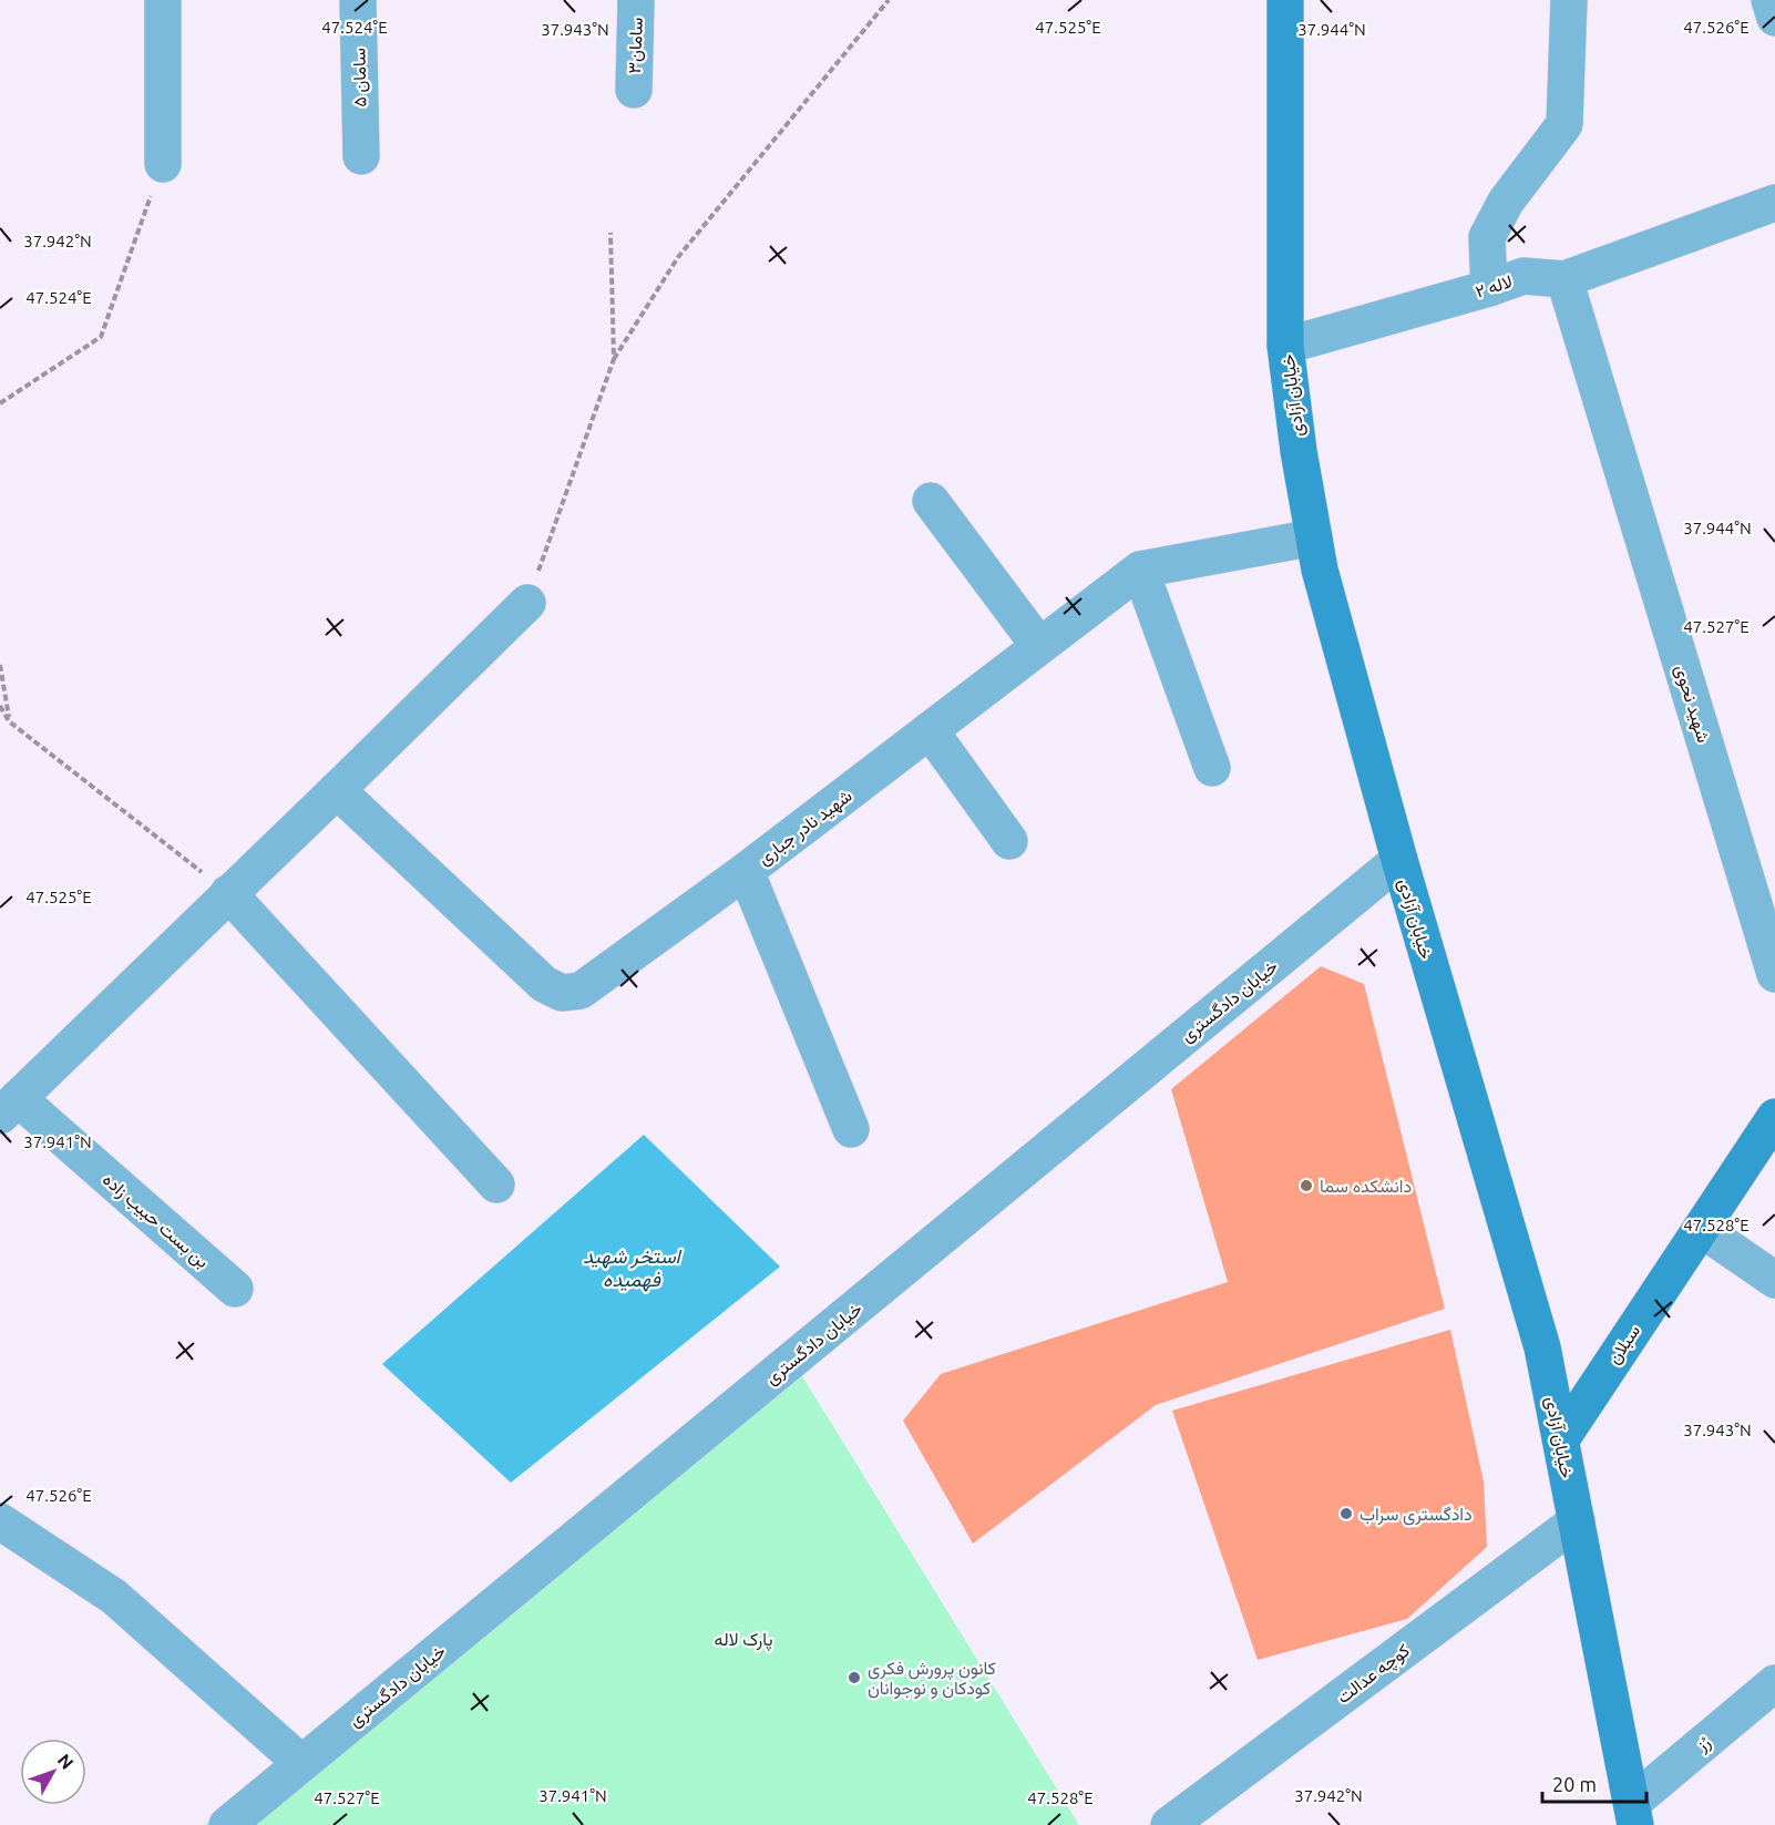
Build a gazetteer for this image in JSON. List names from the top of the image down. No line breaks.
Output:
{"streets":{"main road":["خیابان آزادی","سبلان"],"street":["سامان۳","سامان ۵","لاله ۲","شهید نحوی","شهید نادر جباری","خیابان دادگستری","بن بست حبیب زاده","کوچه عدالت","رُز"]},"crossings":[["لاله ۲","خیابان آزادی"],["لاله ۲","شهید نحوی"],["خیابان آزادی","شهید نادر جباری"],["خیابان آزادی","خیابان دادگستری"],["خیابان آزادی","سبلان"],["خیابان آزادی","کوچه عدالت"],["خیابان آزادی","رُز"]],"water":["استخر شهید فهمیده"],"parks":["پارک لاله"],"places":["دانشکده سما","دادگستری سراب","کانون پرورش فکری کودکان و نوجوانان"],"scale_bar":"20 m","north":"top right","coordinates":["47.525°E","47.524°E","47.526°E","37.943°N","37.944°N","37.942°N","47.527°E","37.941°N","47.528°E"]}
